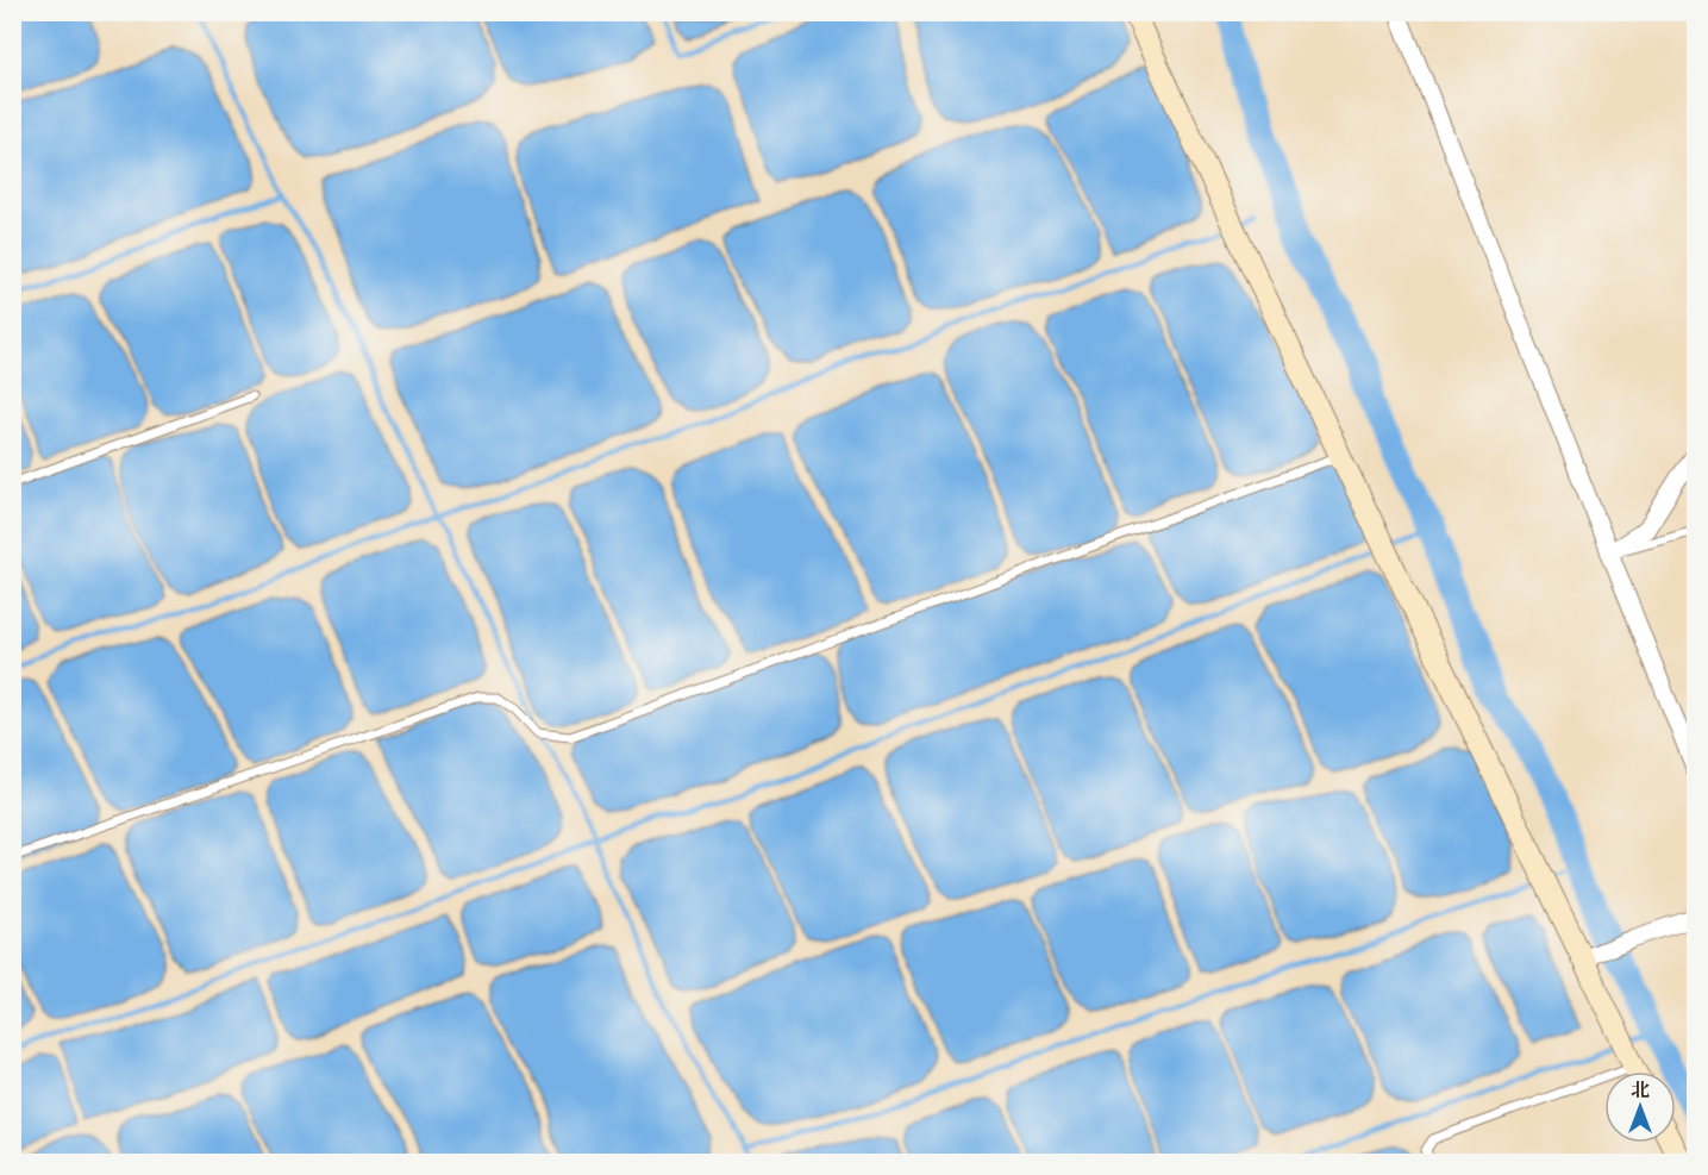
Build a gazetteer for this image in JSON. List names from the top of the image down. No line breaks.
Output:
{"north":"top"}
